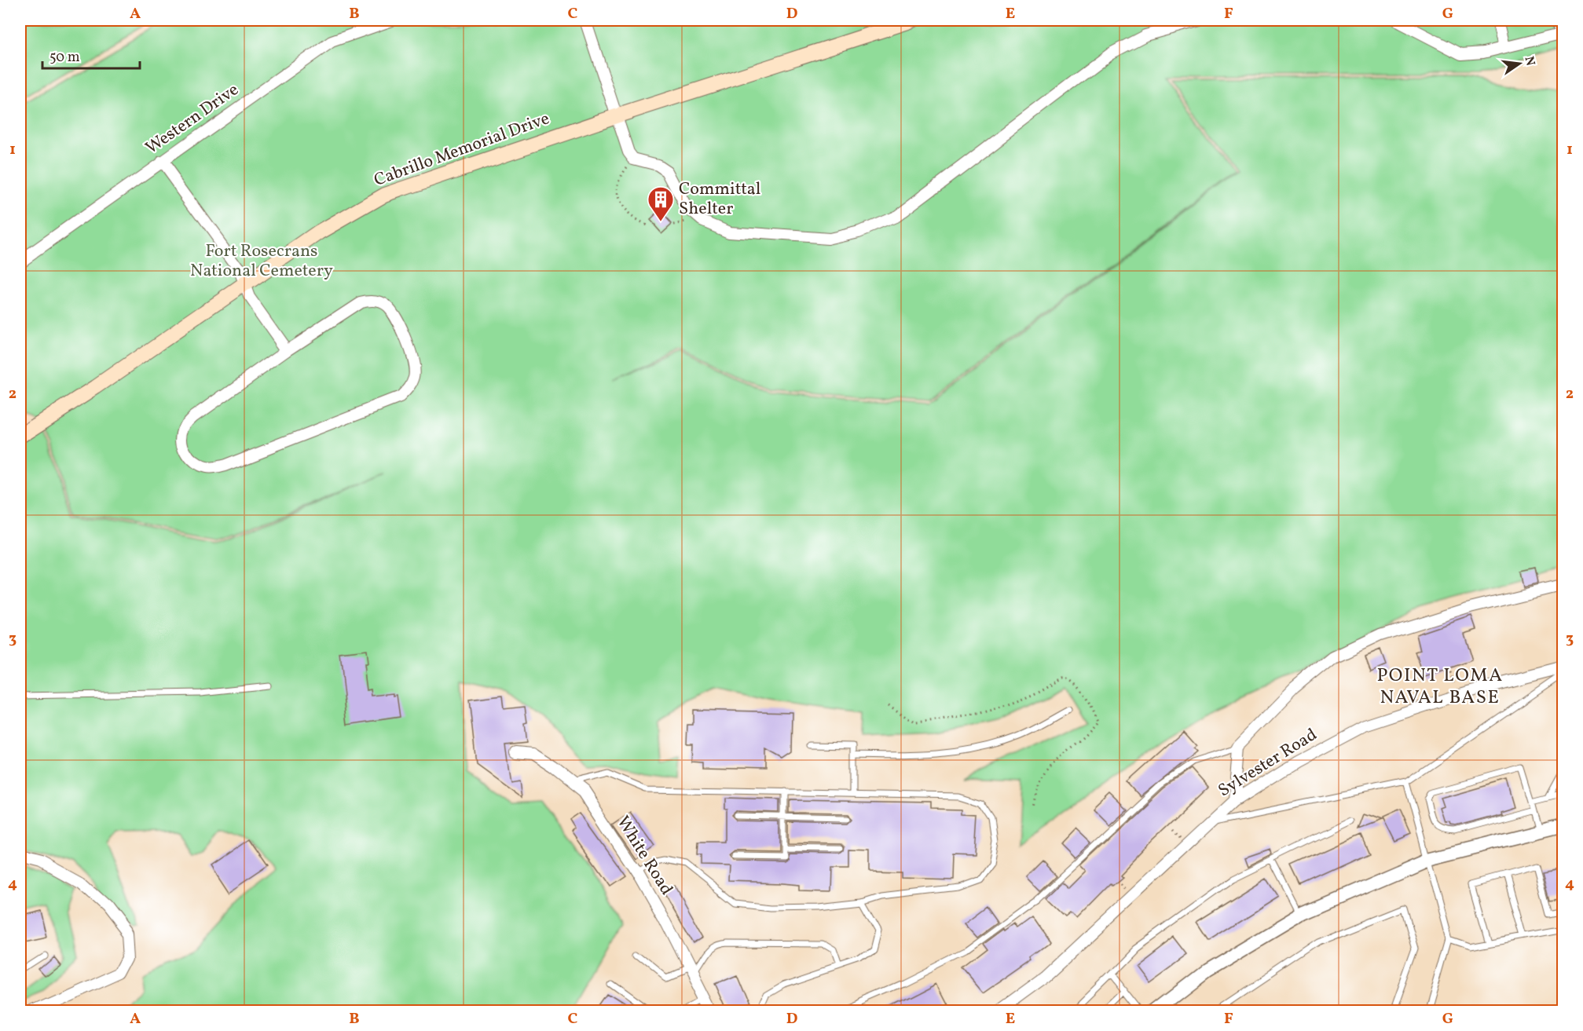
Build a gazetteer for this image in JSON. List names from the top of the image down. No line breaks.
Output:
{"streets":{"main road":["Cabrillo Memorial Drive"],"street":["Western Drive","Sylvester Road","White Road"]},"districts":["POINT LOMA NAVAL BASE"],"parks":["Fort Rosecrans National Cemetery"],"places":{"building":["Committal Shelter"]},"scale_bar":"50 m","north":"right","grid":{"columns":["A","B","C","D","E","F","G"],"rows":["1","2","3","4"]}}
